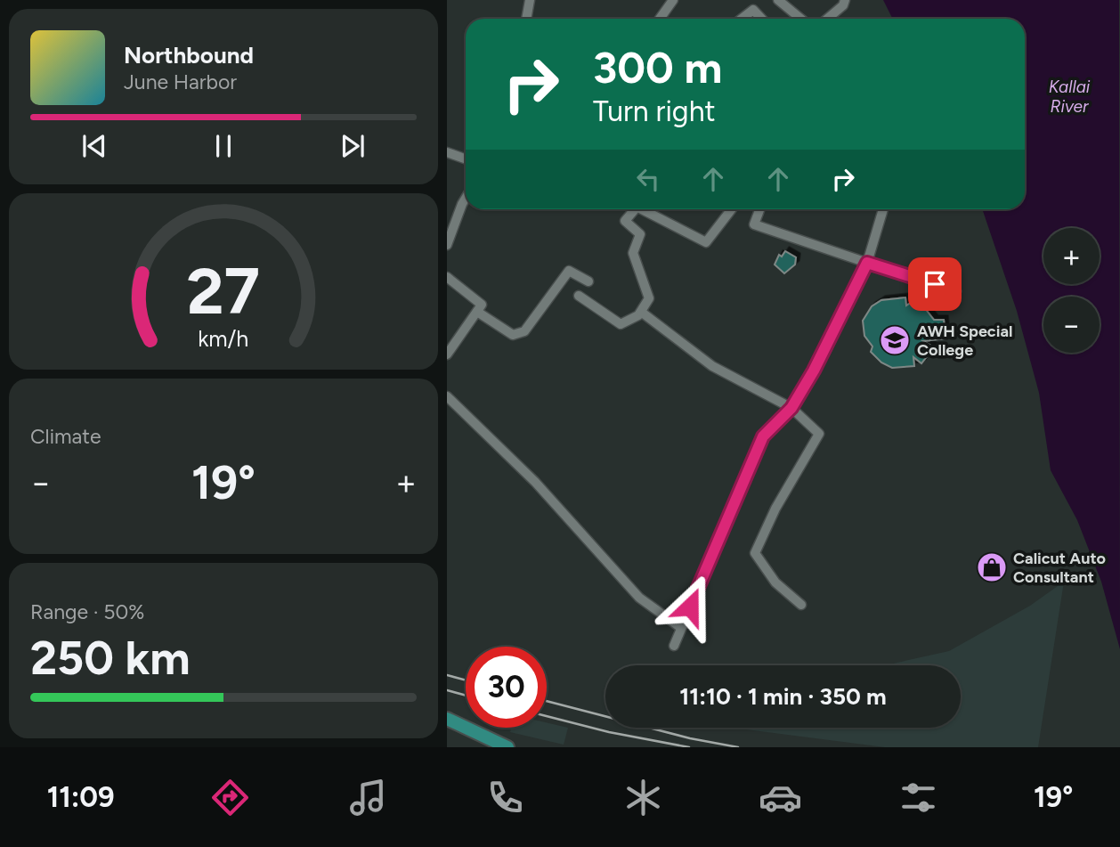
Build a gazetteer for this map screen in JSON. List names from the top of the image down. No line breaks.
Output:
{"water":["Kallai River"],"places":{"school or university":["AWH Special College"],"shop":["Calicut Auto Consultant"]},"page":{"turn":["300 m","Turn right"],"song":["Northbound","June Harbor"],"map_buttons":["+","−"],"tile":["Climate",["Range · 50%","250 km"]],"heat":["−","19°","+"],"limit":"30","trip":"11:10 · 1 min · 350 m","tabs":["11:09","19°"],"gauge":["27","km/h"]}}
